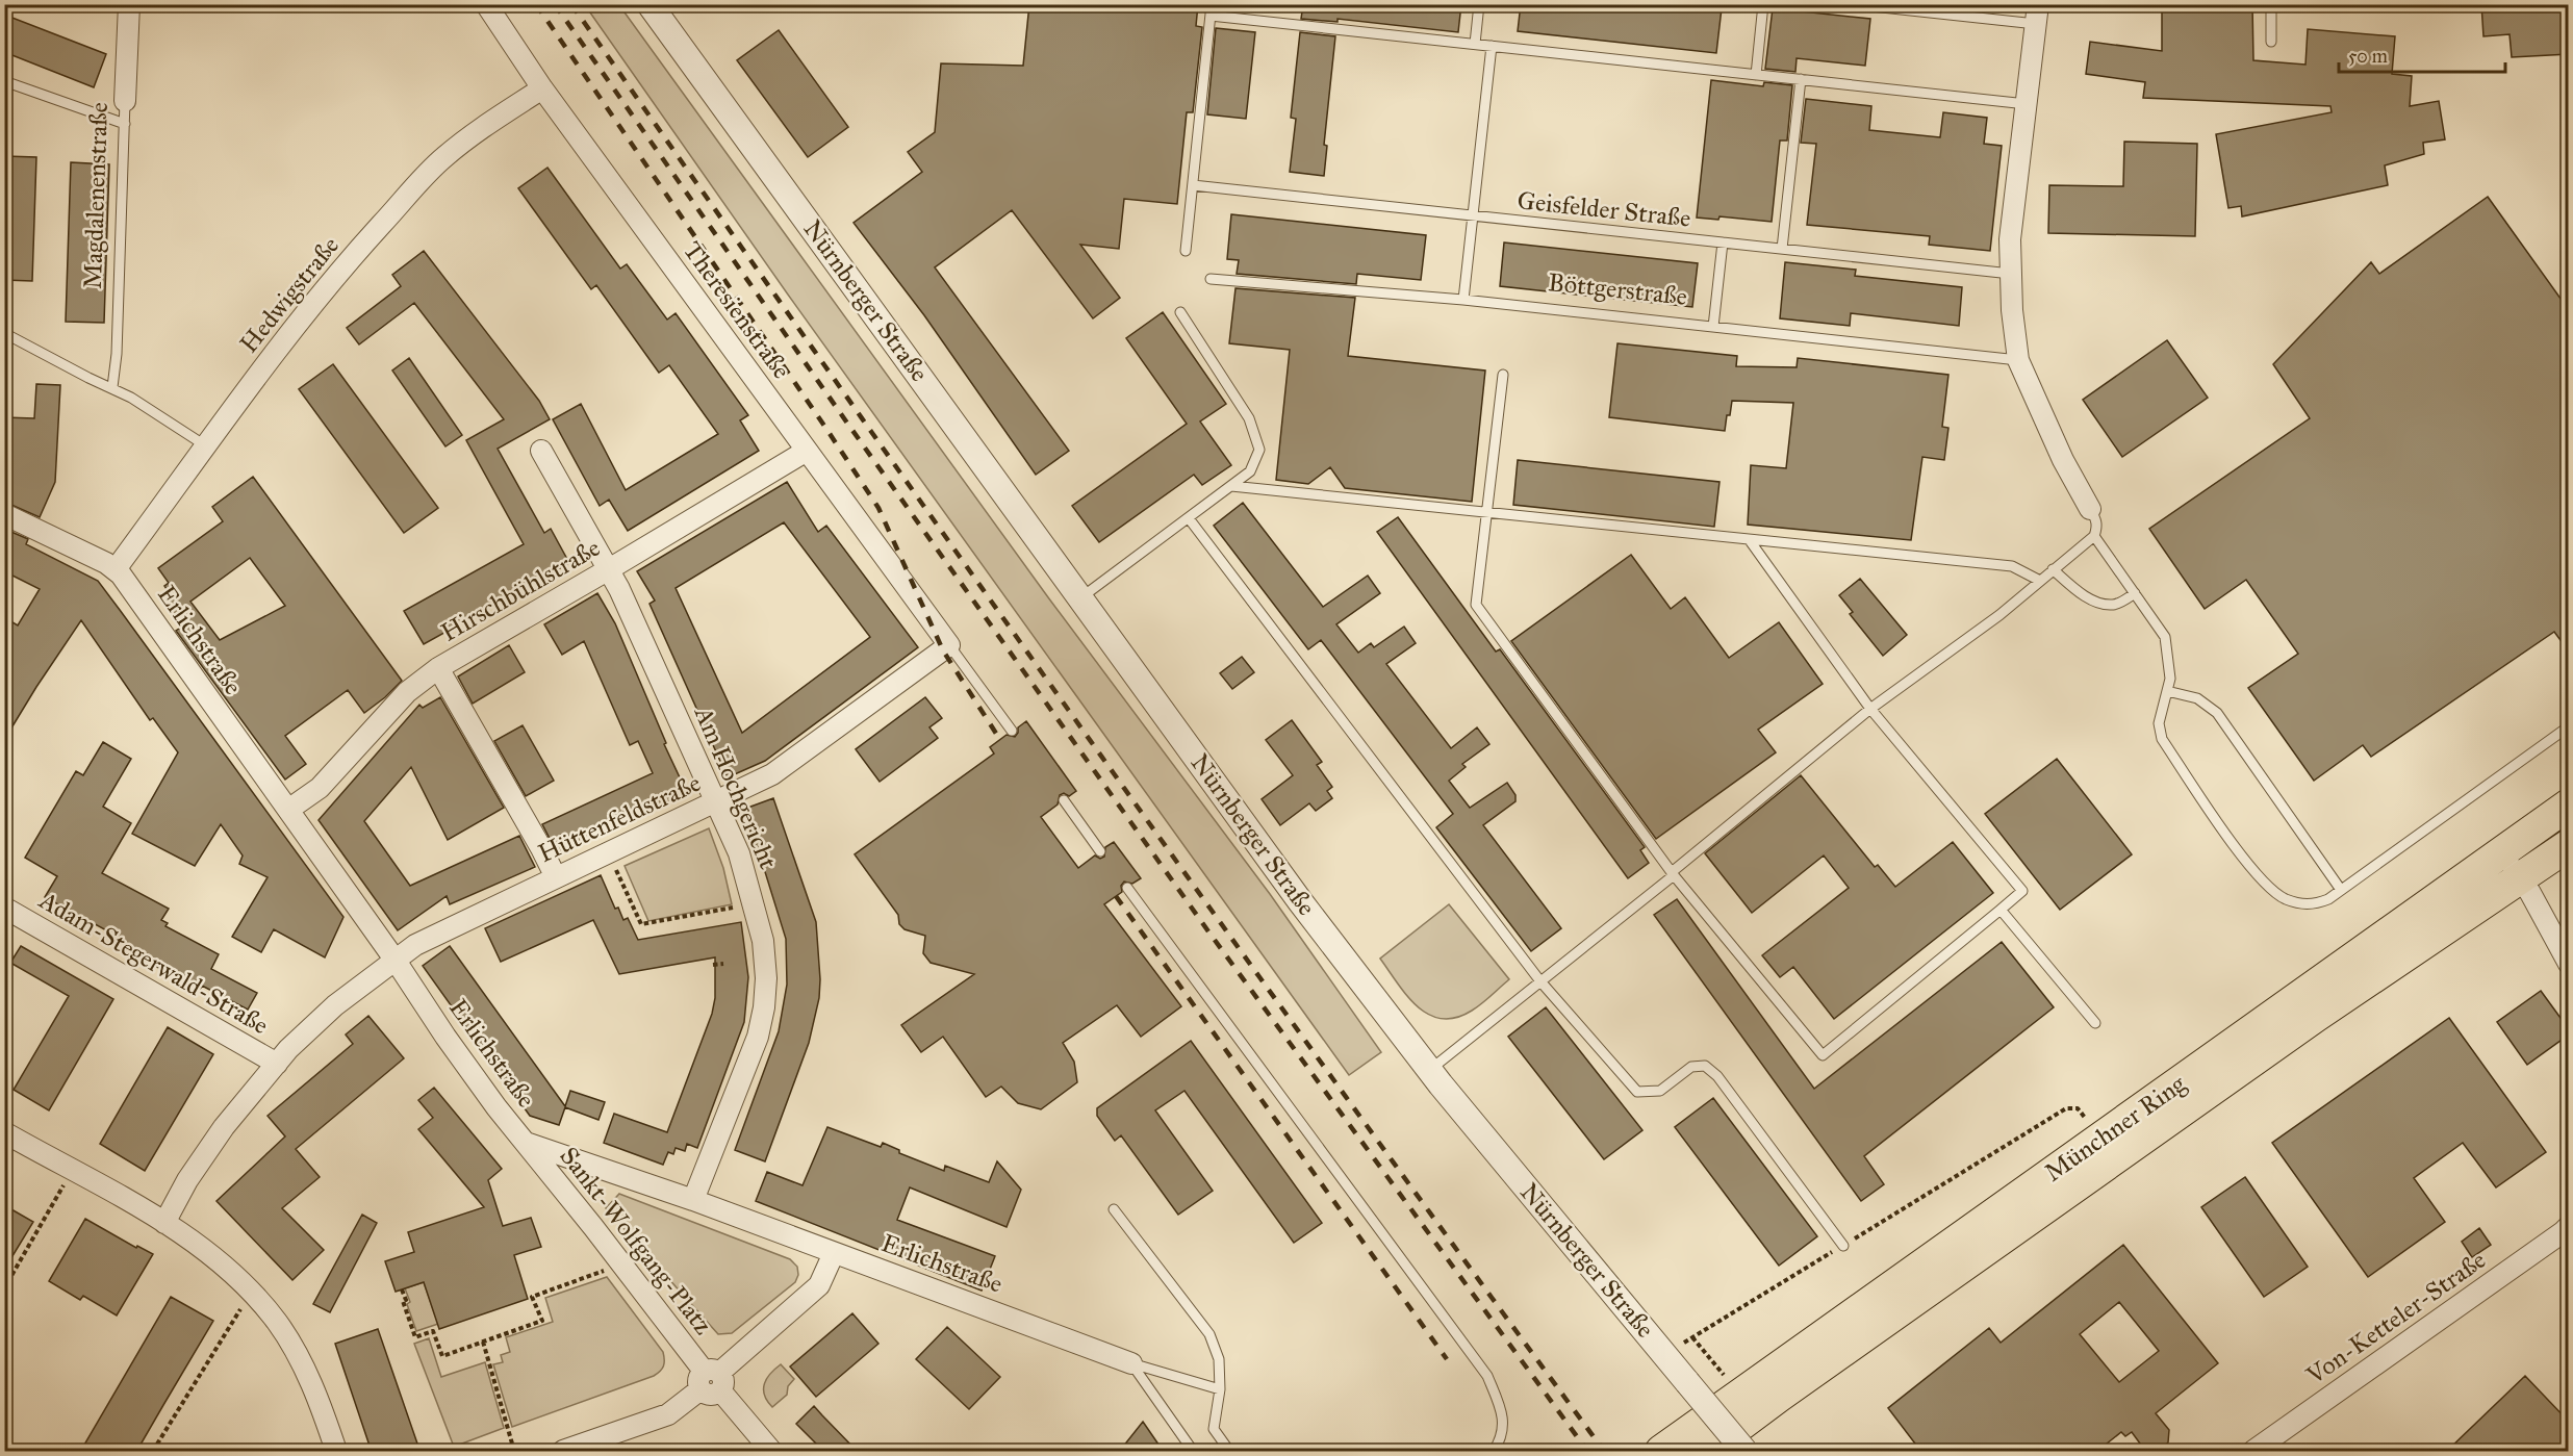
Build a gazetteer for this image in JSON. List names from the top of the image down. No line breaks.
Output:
{"streets":{"main road":["Münchner Ring"],"street":["Magdalenenstraße","Hedwigstraße","Nürnberger Straße","Theresienstraße","Hirschbühlstraße","Erlichstraße","Am Hochgericht","Hüttenfeldstraße","Adam-Stegerwald-Straße","Sankt-Wolfgang-Platz","Von-Ketteler-Straße"],"lane":["Geisfelder Straße","Böttgerstraße"]},"crossings":[["Hedwigstraße","Theresienstraße"],["Hedwigstraße","Erlichstraße"],["Theresienstraße","Hirschbühlstraße"],["Theresienstraße","Hüttenfeldstraße"],["Hirschbühlstraße","Erlichstraße"],["Hirschbühlstraße","Am Hochgericht"],["Erlichstraße","Am Hochgericht"],["Erlichstraße","Hüttenfeldstraße"],["Erlichstraße","Sankt-Wolfgang-Platz"],["Am Hochgericht","Hüttenfeldstraße"],["Hüttenfeldstraße","Adam-Stegerwald-Straße"]],"scale_bar":"50 m"}
